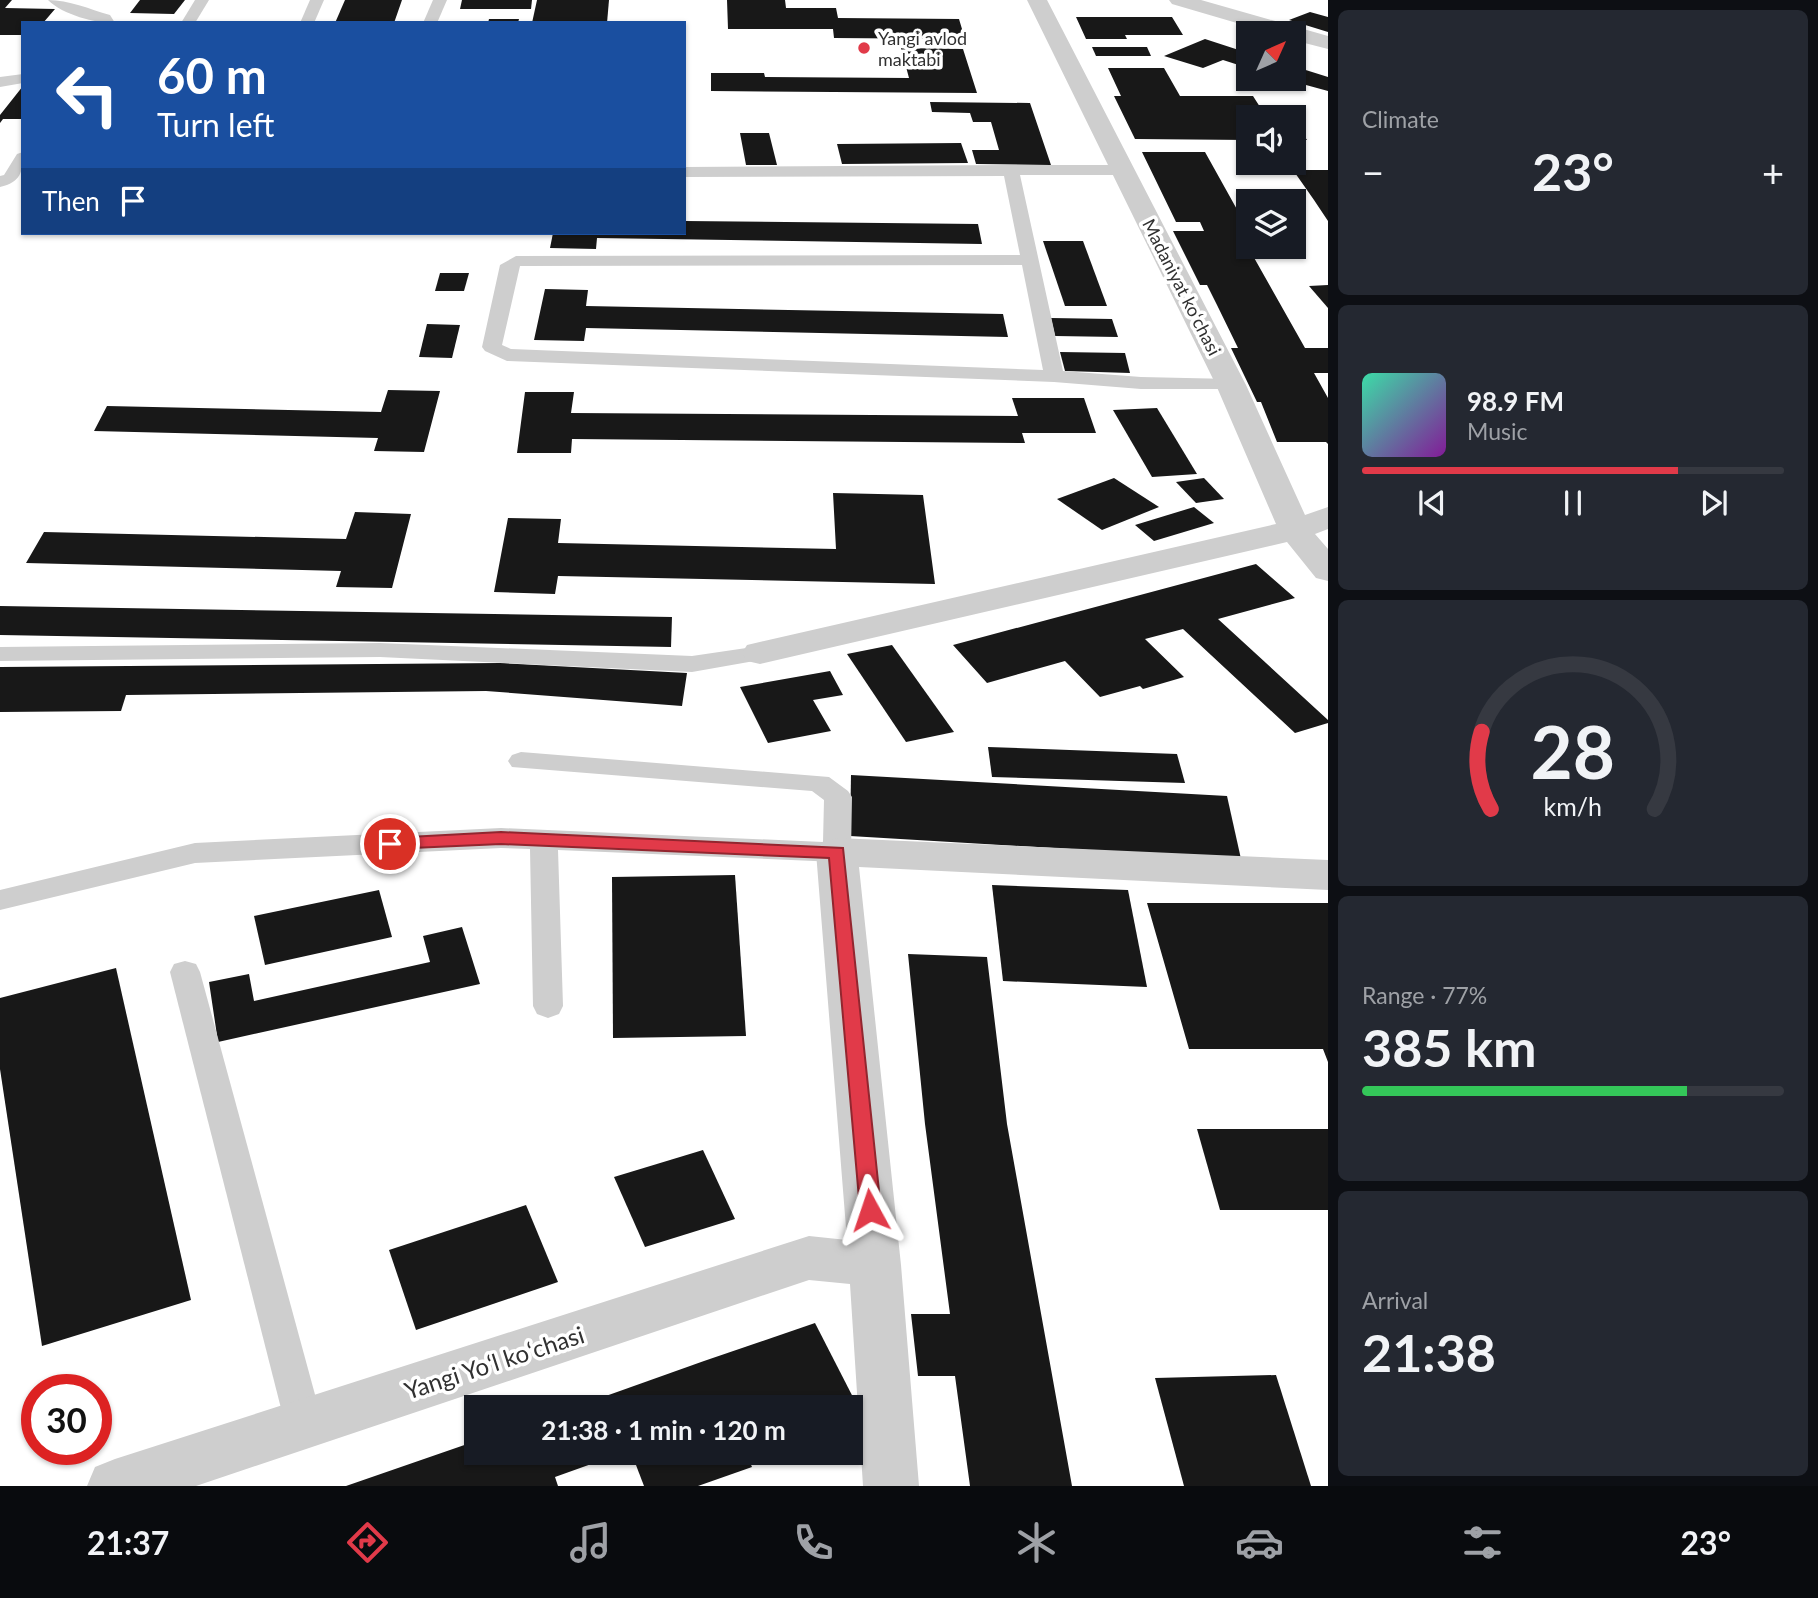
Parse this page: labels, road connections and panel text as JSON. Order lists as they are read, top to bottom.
{
  "streets": {
    "street": ["Madaniyat koʻchasi", "Yangi Yoʻl koʻchasi"]
  },
  "places": ["Yangi avlod maktabi"],
  "north": "top right",
  "page": {
    "tile": [
      "Climate",
      ["Range · 77%", "385 km"],
      ["Arrival", "21:38"]
    ],
    "turn": ["60 m", "Turn left"],
    "heat": ["−", "23°", "+"],
    "then": "Then",
    "song": ["98.9 FM", "Music"],
    "limit": "30",
    "trip": "21:38 · 1 min · 120 m",
    "tabs": ["21:37", "23°"],
    "gauge": ["28", "km/h"]
  }
}
